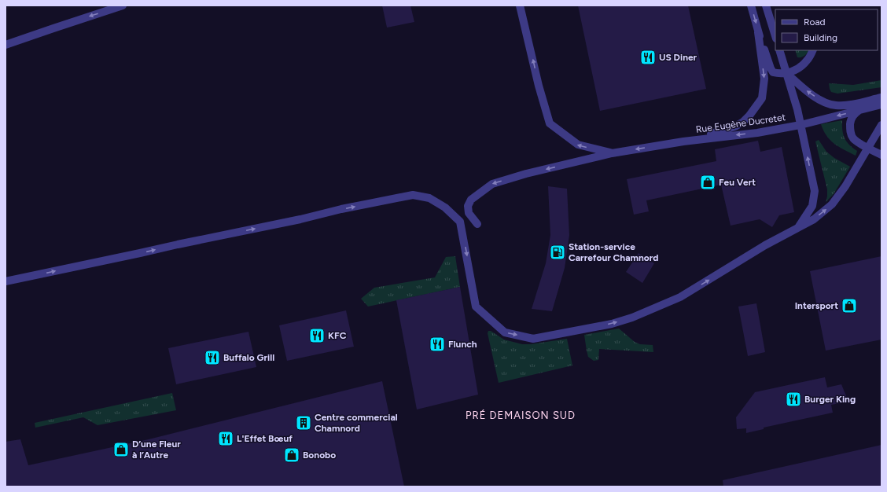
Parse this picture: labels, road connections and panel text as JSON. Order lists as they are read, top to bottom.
{
  "streets": {
    "street": ["Rue Eugène Ducretet"]
  },
  "districts": ["PRÉ DEMAISON SUD"],
  "places": {
    "restaurant": [
      "US Diner",
      "KFC",
      "Flunch",
      "Buffalo Grill",
      "Burger King",
      "L'Effet Bœuf"
    ],
    "shop": [
      "Feu Vert",
      "Intersport",
      "D’une Fleur à l’Autre",
      "Bonobo"
    ],
    "fuel station": ["Station-service Carrefour Chamnord"],
    "building": ["Centre commercial Chamnord"]
  },
  "legend": ["Road", "Building"]
}
